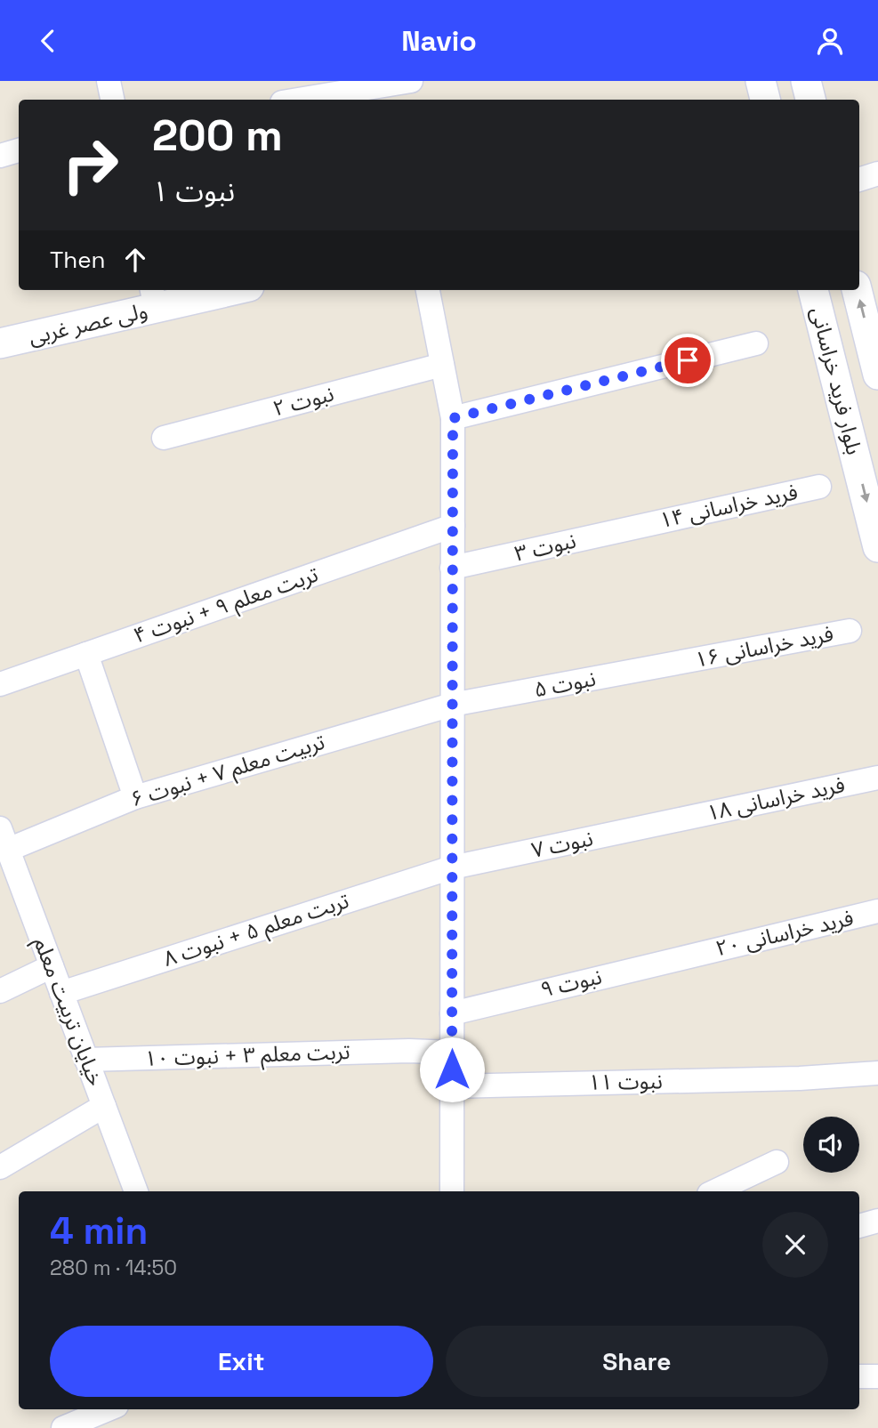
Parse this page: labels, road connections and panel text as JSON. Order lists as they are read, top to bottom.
{
  "streets": {
    "street": [
      "ولی عصر غربی",
      "بلوار فرید خراسانی",
      "نبوت ۲",
      "فرید خراسانی ۱۴",
      "نبوت ۳",
      "تربت معلم ۹ + نبوت ۴",
      "فرید خراسانی ۱۶",
      "نبوت ۵",
      "تربیت معلم ۷ + نبوت ۶",
      "فرید خراسانی ۱۸",
      "نبوت ۷",
      "تربت معلم ۵ + نبوت ۸",
      "فرید خراسانی ۲۰",
      "نبوت ۹",
      "خیایان تربیت معلم",
      "تربت معلم ۳ + نبوت ۱۰",
      "نبوت ۱۱"
    ]
  },
  "crossings": [
    ["فرید خراسانی ۱۴", "نبوت ۳"],
    ["فرید خراسانی ۱۶", "نبوت ۵"],
    ["نبوت ۵", "تربیت معلم ۷ + نبوت ۶"],
    ["تربیت معلم ۷ + نبوت ۶", "خیایان تربیت معلم"],
    ["فرید خراسانی ۱۸", "نبوت ۷"],
    ["نبوت ۷", "تربت معلم ۵ + نبوت ۸"],
    ["تربت معلم ۵ + نبوت ۸", "خیایان تربیت معلم"],
    ["فرید خراسانی ۲۰", "نبوت ۹"],
    ["خیایان تربیت معلم", "تربت معلم ۳ + نبوت ۱۰"]
  ],
  "page": {
    "header": "Navio",
    "turn": ["200 m", "نبوت ۱"],
    "then": "Then",
    "heading": ["4 min", "280 m · 14:50"],
    "buttons": ["Exit", "Share"]
  }
}
